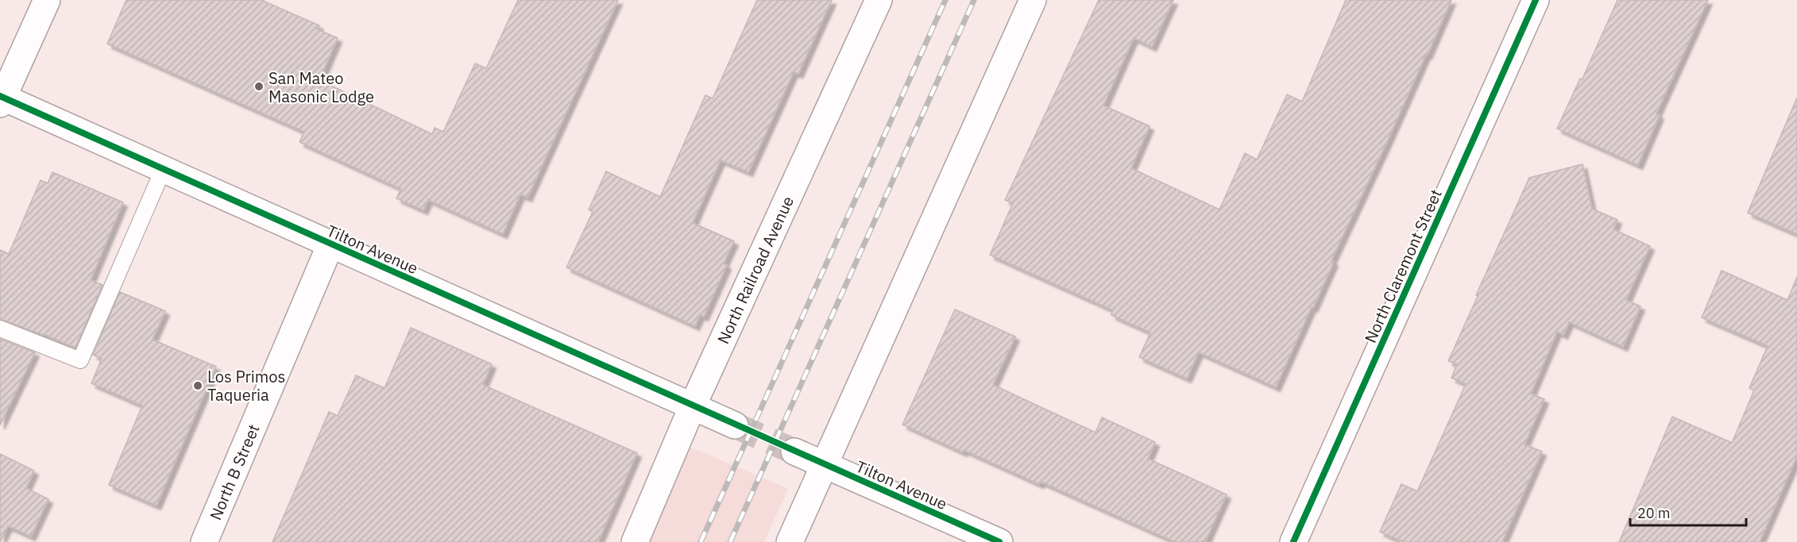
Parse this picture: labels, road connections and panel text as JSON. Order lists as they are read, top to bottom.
{
  "streets": {
    "street": [
      "Tilton Avenue",
      "North Claremont Street",
      "North Railroad Avenue",
      "North B Street"
    ]
  },
  "crossings": [
    ["Tilton Avenue", "North Railroad Avenue"],
    ["Tilton Avenue", "North B Street"]
  ],
  "places": ["San Mateo Masonic Lodge", "Los Primos Taqueria"],
  "scale_bar": "20 m"
}
